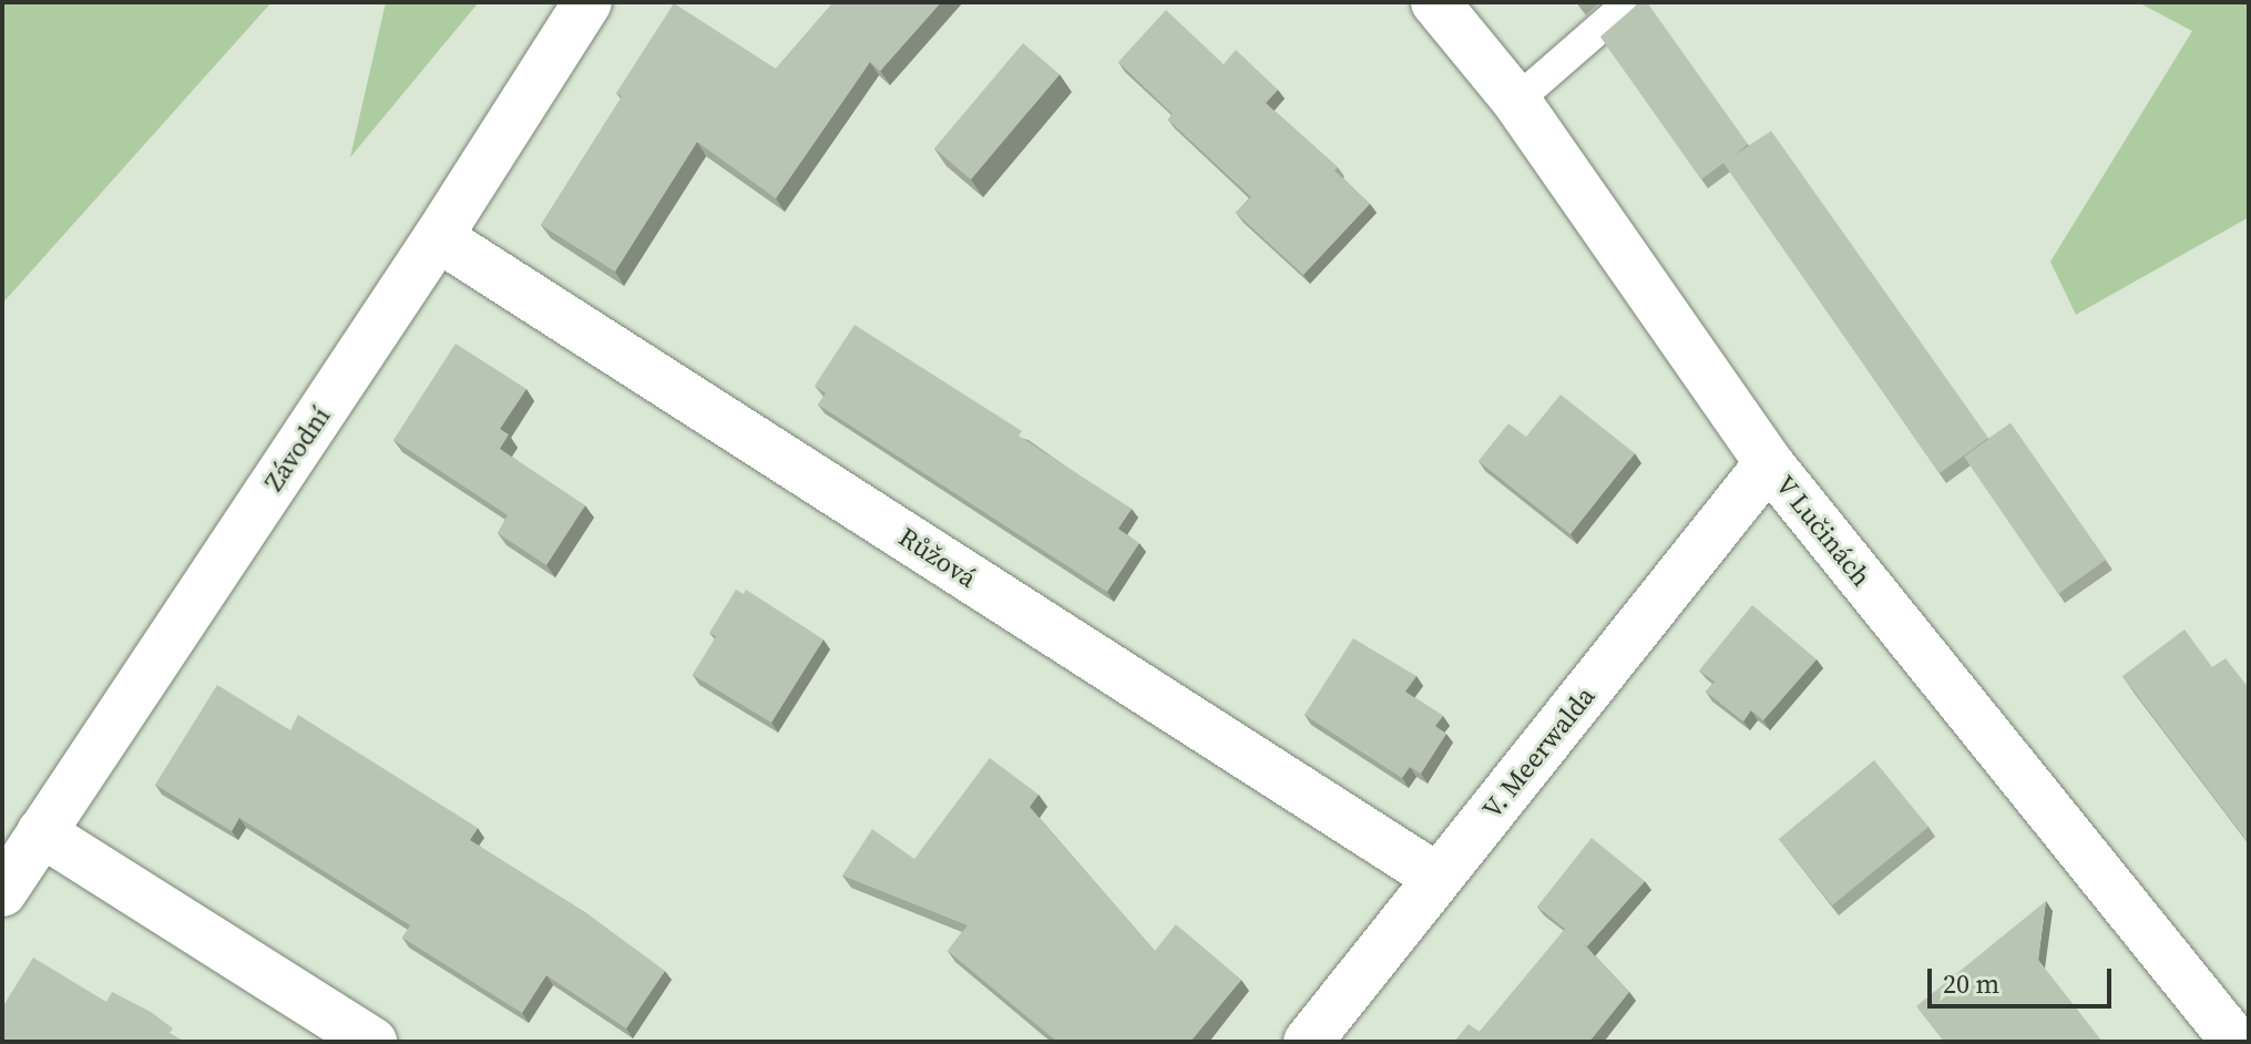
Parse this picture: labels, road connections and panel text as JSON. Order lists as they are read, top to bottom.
{
  "streets": {
    "street": [
      "Závodní",
      "V Lučinách",
      "Růžová",
      "V. Meerwalda"
    ]
  },
  "crossings": [
    ["Závodní", "Růžová"],
    ["V Lučinách", "V. Meerwalda"],
    ["Růžová", "V. Meerwalda"]
  ],
  "scale_bar": "20 m"
}
